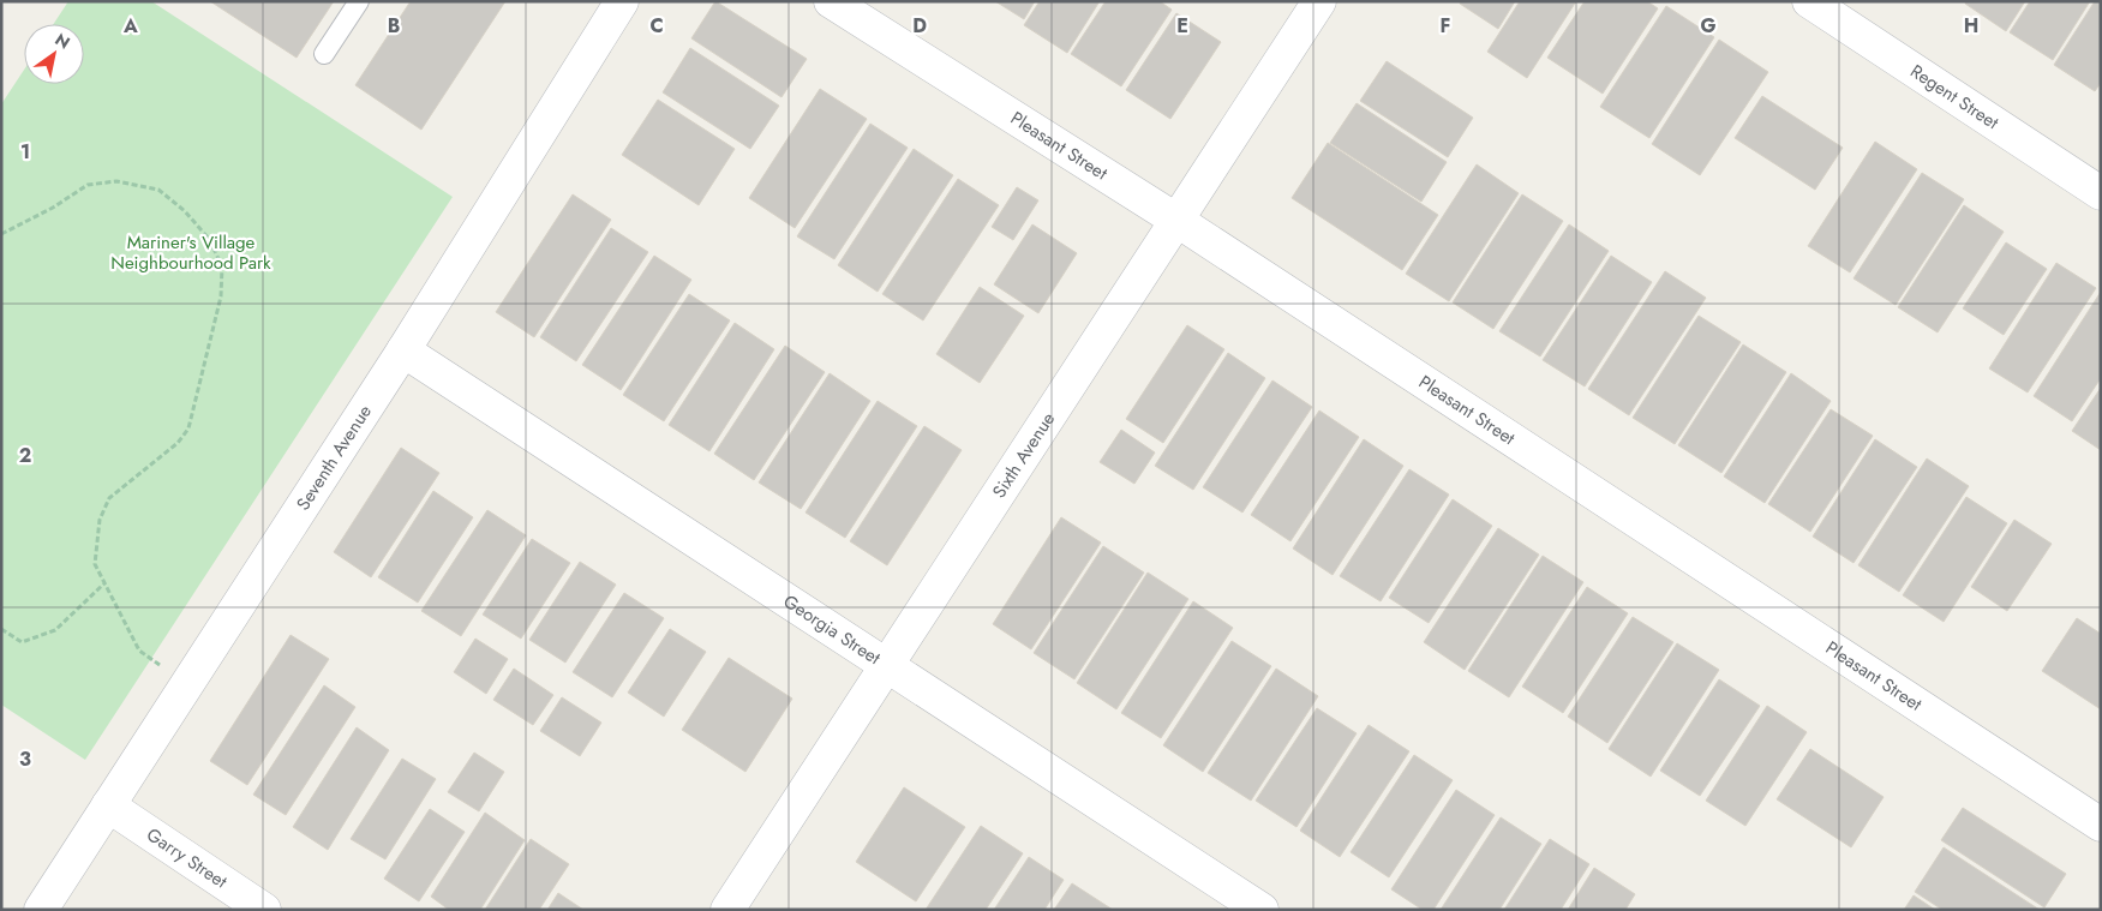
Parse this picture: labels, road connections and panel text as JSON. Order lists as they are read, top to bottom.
{
  "streets": {
    "street": [
      "Regent Street",
      "Pleasant Street",
      "Sixth Avenue",
      "Seventh Avenue",
      "Georgia Street",
      "Garry Street"
    ]
  },
  "crossings": [
    ["Pleasant Street", "Sixth Avenue"],
    ["Sixth Avenue", "Georgia Street"],
    ["Seventh Avenue", "Georgia Street"],
    ["Seventh Avenue", "Garry Street"]
  ],
  "parks": ["Mariner's Village Neighbourhood Park"],
  "north": "top right",
  "grid": {
    "columns": [
      "A",
      "B",
      "C",
      "D",
      "E",
      "F",
      "G",
      "H"
    ],
    "rows": ["1", "2", "3"]
  }
}
